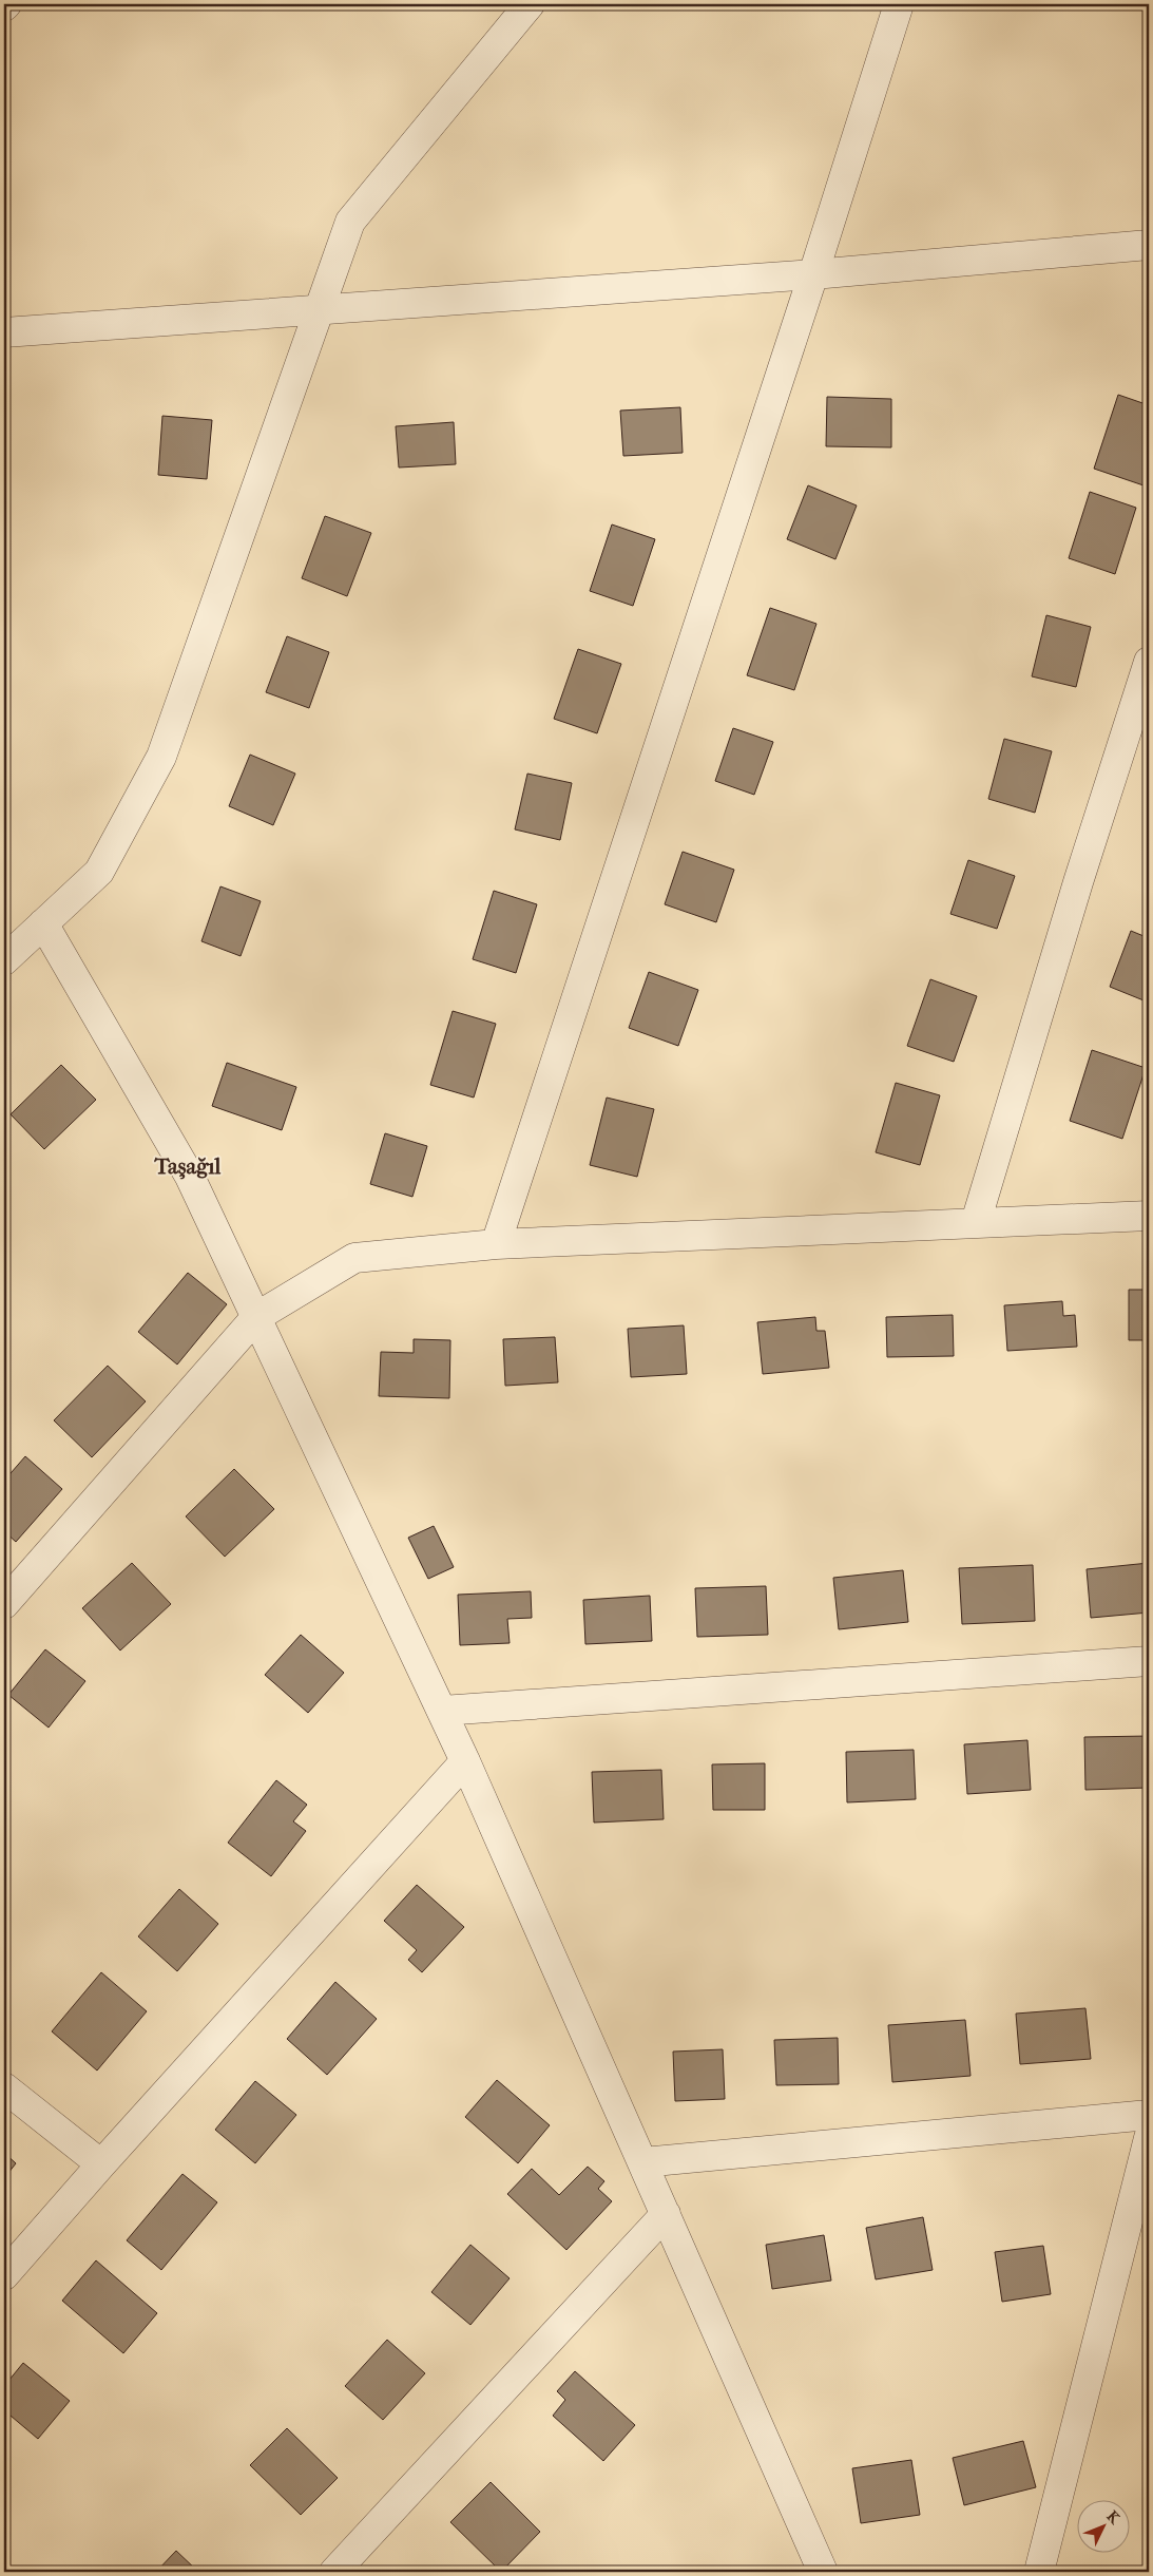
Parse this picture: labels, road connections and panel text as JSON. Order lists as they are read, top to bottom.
{
  "districts": ["Taşağıl"],
  "north": "top right"
}
